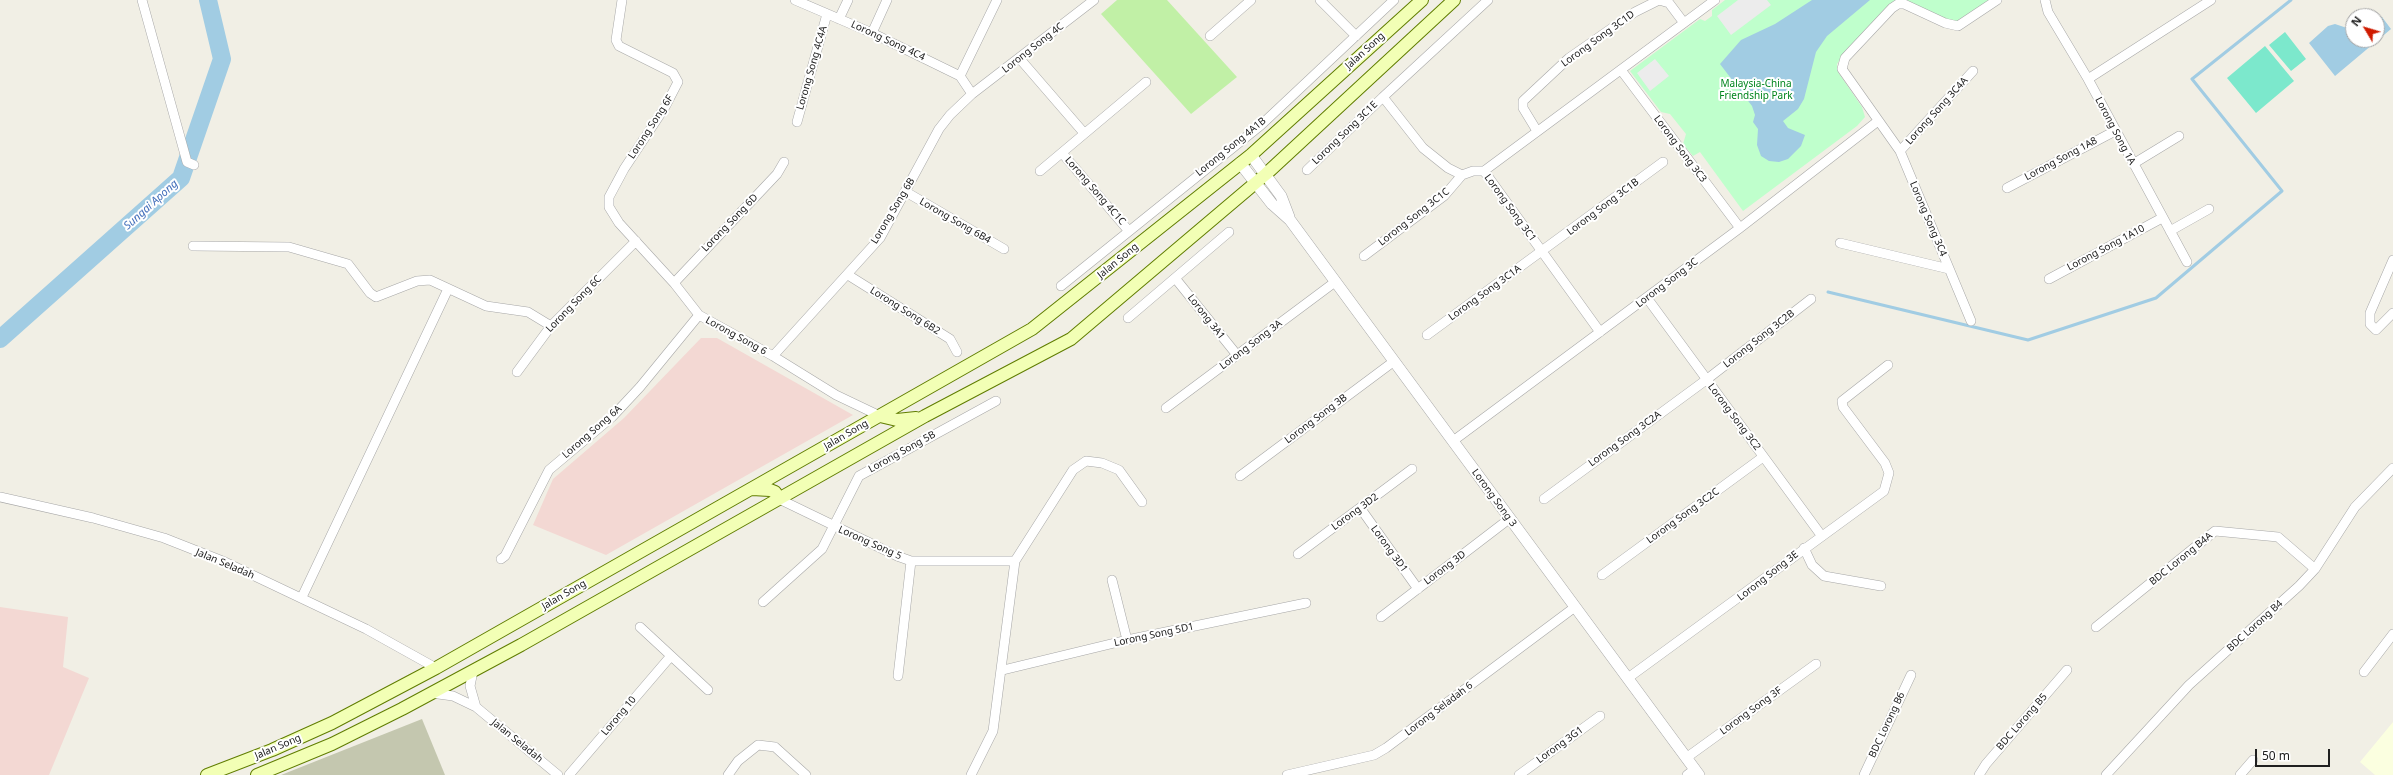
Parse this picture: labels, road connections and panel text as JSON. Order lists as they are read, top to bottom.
{
  "streets": {
    "main road": ["Jalan Song"],
    "street": [
      "Lorong Song 3C1D",
      "Lorong Song 4C4",
      "Lorong Song 4C",
      "Lorong Song 4C4A",
      "Lorong Song 3C4A",
      "Lorong Song 6F",
      "Lorong Song 1A",
      "Lorong Song 3C1E",
      "Lorong Song 4A1B",
      "Lorong Song 3C3",
      "Lorong Song 1A8",
      "Lorong Song 4C1C",
      "Lorong Song 3C1B",
      "Lorong Song 3C1",
      "Lorong Song 6B",
      "Lorong Song 3C1C",
      "Lorong Song 3C4",
      "Lorong Song 6B4",
      "Lorong Song 6D",
      "Lorong Song 1A10",
      "Lorong Song 3C",
      "Lorong Song 3C1A",
      "Lorong Song 6C",
      "Lorong Song 6B2",
      "Lorong 3A1",
      "Lorong Song 6",
      "Lorong Song 3C2B",
      "Lorong Song 3A",
      "Lorong Song 3C2",
      "Lorong Song 3B",
      "Lorong Song 6A",
      "Lorong Song 3C2A",
      "Lorong Song 5B",
      "Lorong Song 3",
      "Lorong 3D2",
      "Lorong Song 3C2C",
      "Lorong Song 5",
      "Lorong 3D1",
      "BDC Lorong B4A",
      "Jalan Seladah",
      "Lorong 3D",
      "Lorong Song 3E",
      "BDC Lorong B4",
      "Lorong Song 5D1",
      "Lorong Seladah 6",
      "Lorong Song 3F",
      "Lorong 10",
      "BDC Lorong B5",
      "BDC Lorong B6",
      "Lorong 3G1"
    ]
  },
  "crossings": [
    ["Lorong Song 4C4", "Lorong Song 4C4A"],
    ["Lorong Song 4C", "Lorong Song 6B"],
    ["Jalan Song", "Lorong Song 6"],
    ["Jalan Song", "Lorong Song 3"],
    ["Jalan Song", "Lorong Song 5"],
    ["Jalan Song", "Jalan Seladah"],
    ["Lorong Song 3C4A", "Lorong Song 3C4"],
    ["Lorong Song 6F", "Lorong Song 6"],
    ["Lorong Song 1A", "Lorong Song 1A8"],
    ["Lorong Song 1A", "Lorong Song 1A10"],
    ["Lorong Song 4A1B", "Lorong Song 4C1C"],
    ["Lorong Song 3C3", "Lorong Song 3C"],
    ["Lorong Song 3C1B", "Lorong Song 3C1"],
    ["Lorong Song 3C1B", "Lorong Song 3C1A"],
    ["Lorong Song 3C1", "Lorong Song 3C1C"],
    ["Lorong Song 3C1", "Lorong Song 3C"],
    ["Lorong Song 3C1", "Lorong Song 3C1A"],
    ["Lorong Song 6B", "Lorong Song 6B4"],
    ["Lorong Song 6B", "Lorong Song 6B2"],
    ["Lorong Song 6B", "Lorong Song 6"],
    ["Lorong Song 3C4", "Lorong Song 3C"],
    ["Lorong Song 6D", "Lorong Song 6"],
    ["Lorong Song 3C", "Lorong Song 3C2"],
    ["Lorong Song 3C", "Lorong Song 3"],
    ["Lorong Song 6C", "Lorong Song 6"],
    ["Lorong 3A1", "Lorong Song 3A"],
    ["Lorong Song 6", "Lorong Song 6A"],
    ["Lorong Song 3C2B", "Lorong Song 3C2"],
    ["Lorong Song 3C2B", "Lorong Song 3C2A"],
    ["Lorong Song 3A", "Lorong Song 3"],
    ["Lorong Song 3C2", "Lorong Song 3C2A"],
    ["Lorong Song 3C2", "Lorong Song 3C2C"],
    ["Lorong Song 3C2", "Lorong Song 3E"],
    ["Lorong Song 3B", "Lorong Song 3"],
    ["Lorong Song 5B", "Lorong Song 5"],
    ["Lorong Song 3", "Lorong 3D"],
    ["Lorong Song 3", "Lorong Song 3E"],
    ["Lorong Song 3", "Lorong Seladah 6"],
    ["Lorong Song 3", "Lorong Song 3F"],
    ["Lorong 3D2", "Lorong 3D1"],
    ["Lorong 3D1", "Lorong 3D"],
    ["BDC Lorong B4A", "BDC Lorong B4"]
  ],
  "water": ["Sungai Apong"],
  "parks": ["Malaysia-China Friendship Park"],
  "scale_bar": "50 m",
  "north": "top left"
}
